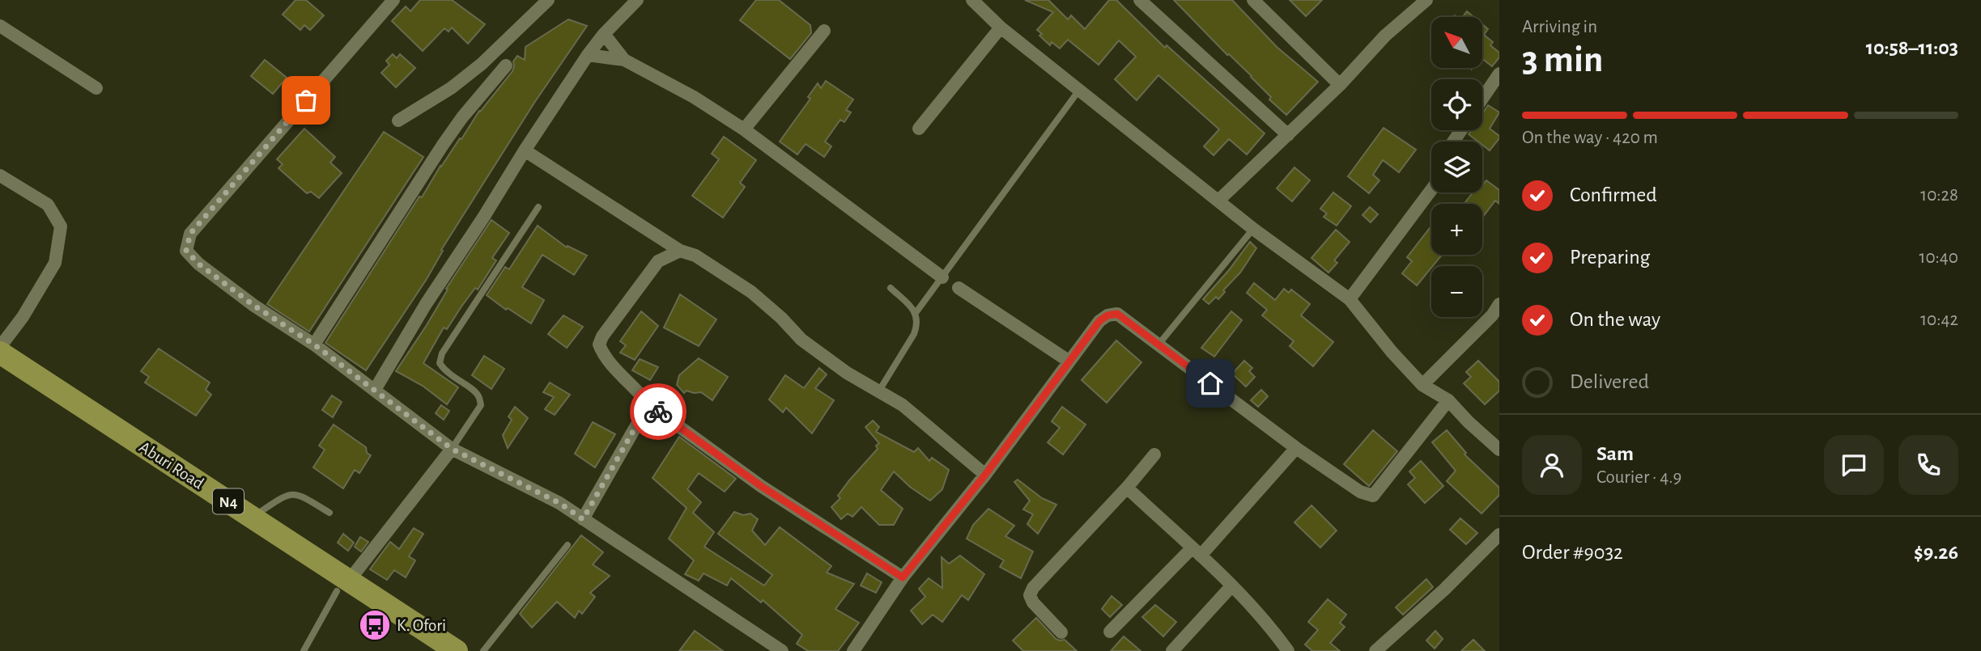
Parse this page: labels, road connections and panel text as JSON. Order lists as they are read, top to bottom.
{
  "streets": {
    "highway": ["Aburi Road", "N4"]
  },
  "places": {
    "bus stop": ["K. Ofori"]
  },
  "north": "top left",
  "page": {
    "heading": ["3 min", "Arriving in", "10:58–11:03"],
    "panel": [
      "Sam",
      "Courier · 4.9",
      "Order #9032",
      "$9.26"
    ],
    "map_buttons": ["+", "−"],
    "bar": "On the way · 420 m",
    "list": [
      ["Confirmed", "10:28"],
      ["Preparing", "10:40"],
      ["On the way", "10:42"],
      "Delivered"
    ]
  }
}
